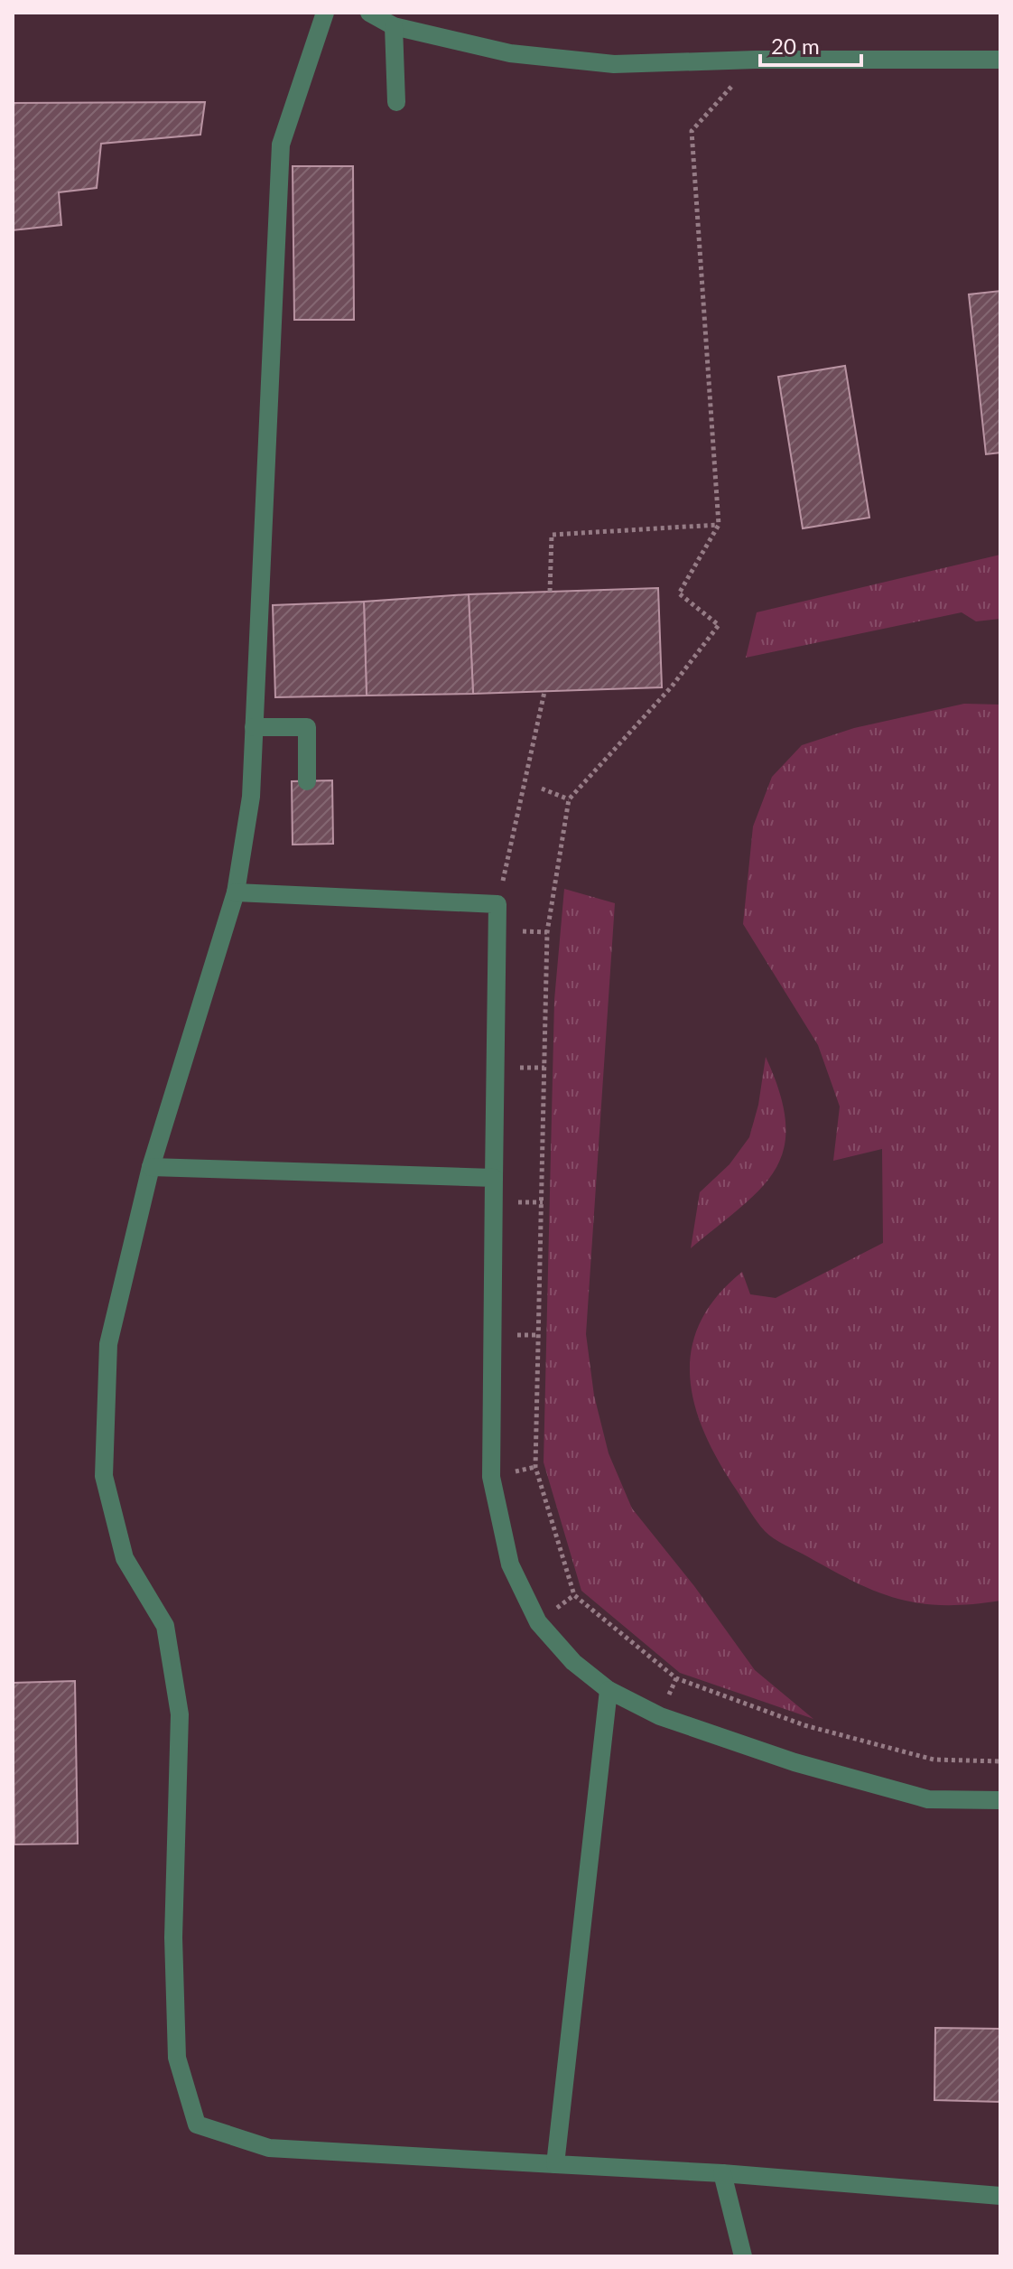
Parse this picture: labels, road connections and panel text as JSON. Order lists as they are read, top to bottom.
{
  "scale_bar": "20 m"
}
